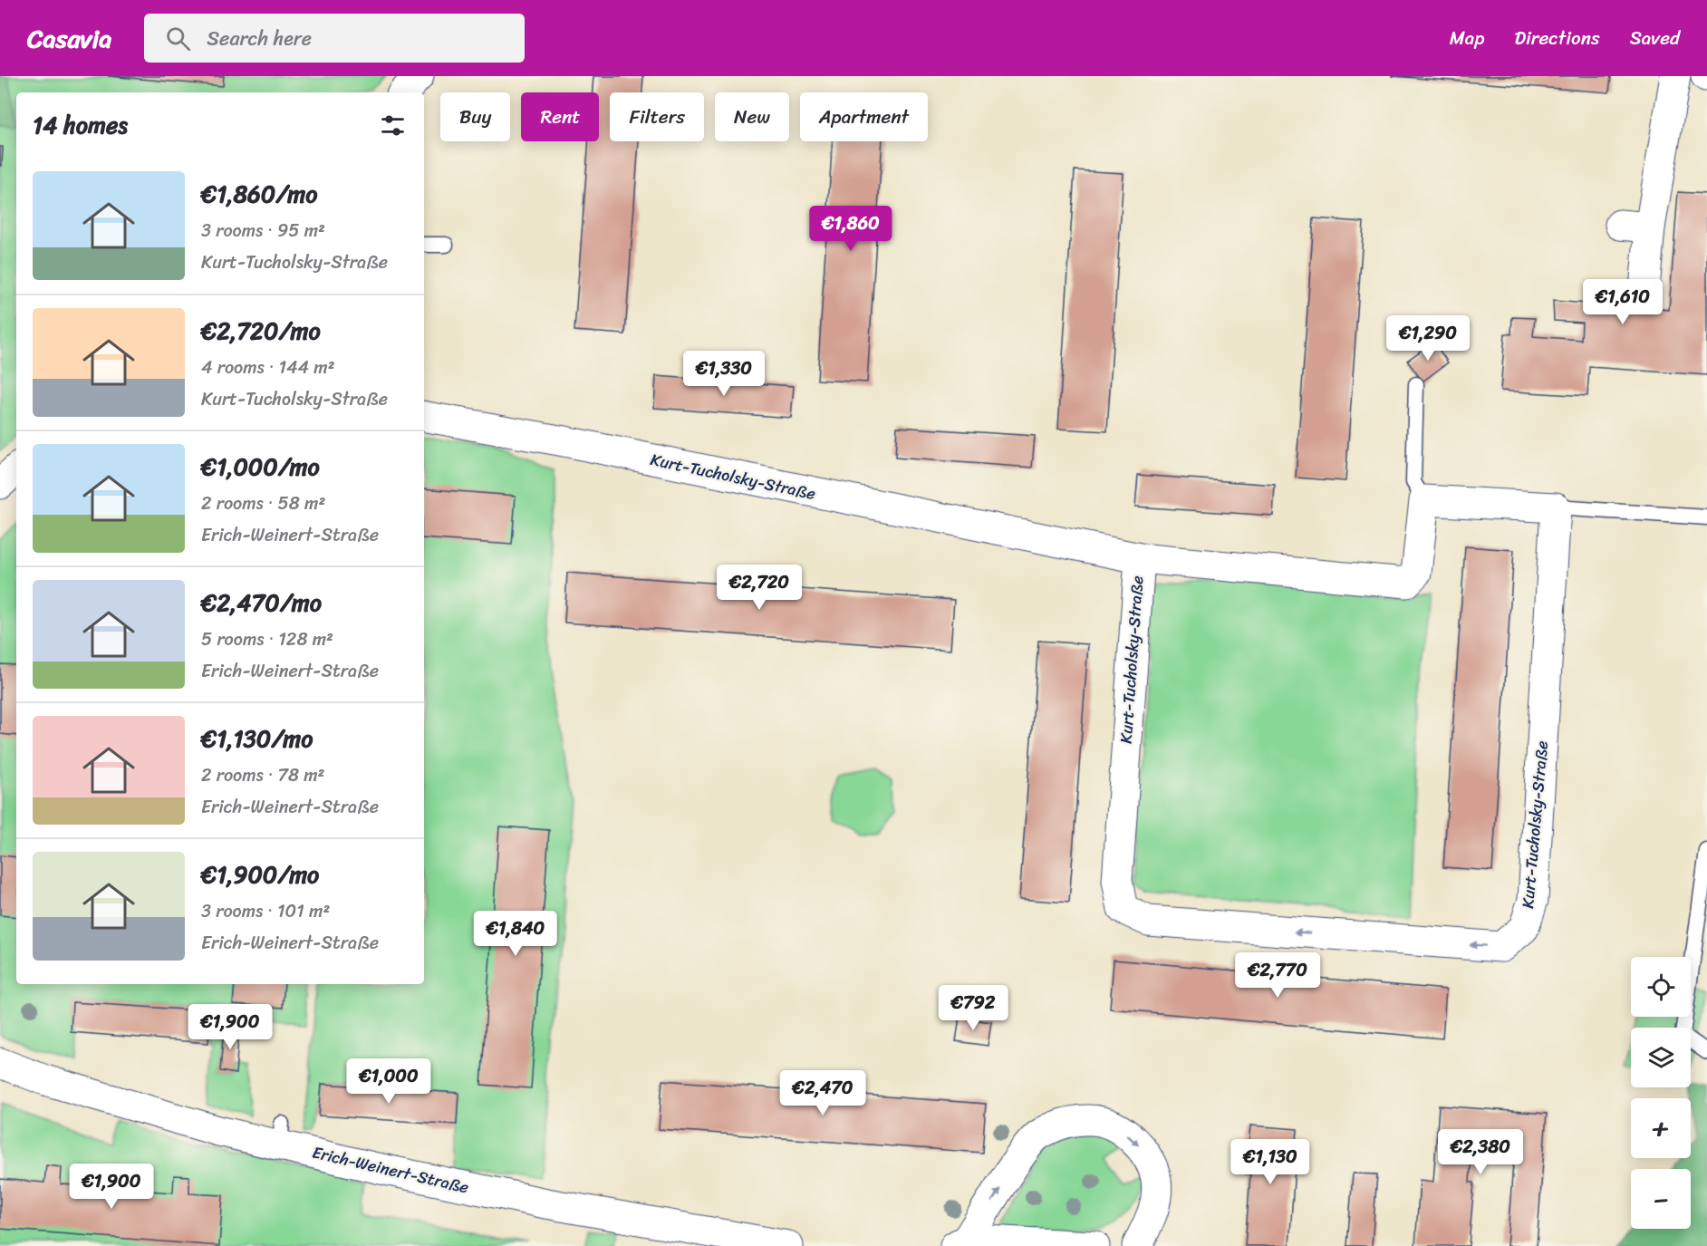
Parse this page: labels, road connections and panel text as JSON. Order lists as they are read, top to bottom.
{
  "streets": {
    "street": ["Kurt-Tucholsky-Straße", "Erich-Weinert-Straße"]
  },
  "page": {
    "header": "Casavia",
    "search": "Search here",
    "nav": ["Map", "Directions", "Saved"],
    "chip": [
      "Buy",
      "Rent",
      "Filters",
      "New",
      "Apartment"
    ],
    "heading": "14 homes",
    "list": [
      {
        "name": "€1,860/mo",
        "note": "3 rooms · 95 m² · Kurt-Tucholsky-Straße"
      },
      {
        "name": "€2,720/mo",
        "note": "4 rooms · 144 m² · Kurt-Tucholsky-Straße"
      },
      {
        "name": "€1,000/mo",
        "note": "2 rooms · 58 m² · Erich-Weinert-Straße"
      },
      {
        "name": "€2,470/mo",
        "note": "5 rooms · 128 m² · Erich-Weinert-Straße"
      },
      {
        "name": "€1,130/mo",
        "note": "2 rooms · 78 m² · Erich-Weinert-Straße"
      },
      {
        "name": "€1,900/mo",
        "note": "3 rooms · 101 m² · Erich-Weinert-Straße"
      }
    ],
    "price": [
      "€1,860",
      "€1,610",
      "€1,290",
      "€1,330",
      "€2,720",
      "€1,840",
      "€2,770",
      "€792",
      "€1,900",
      "€1,000",
      "€2,470",
      "€2,380",
      "€1,130",
      "€1,900"
    ],
    "map_buttons": ["+", "−"]
  }
}
